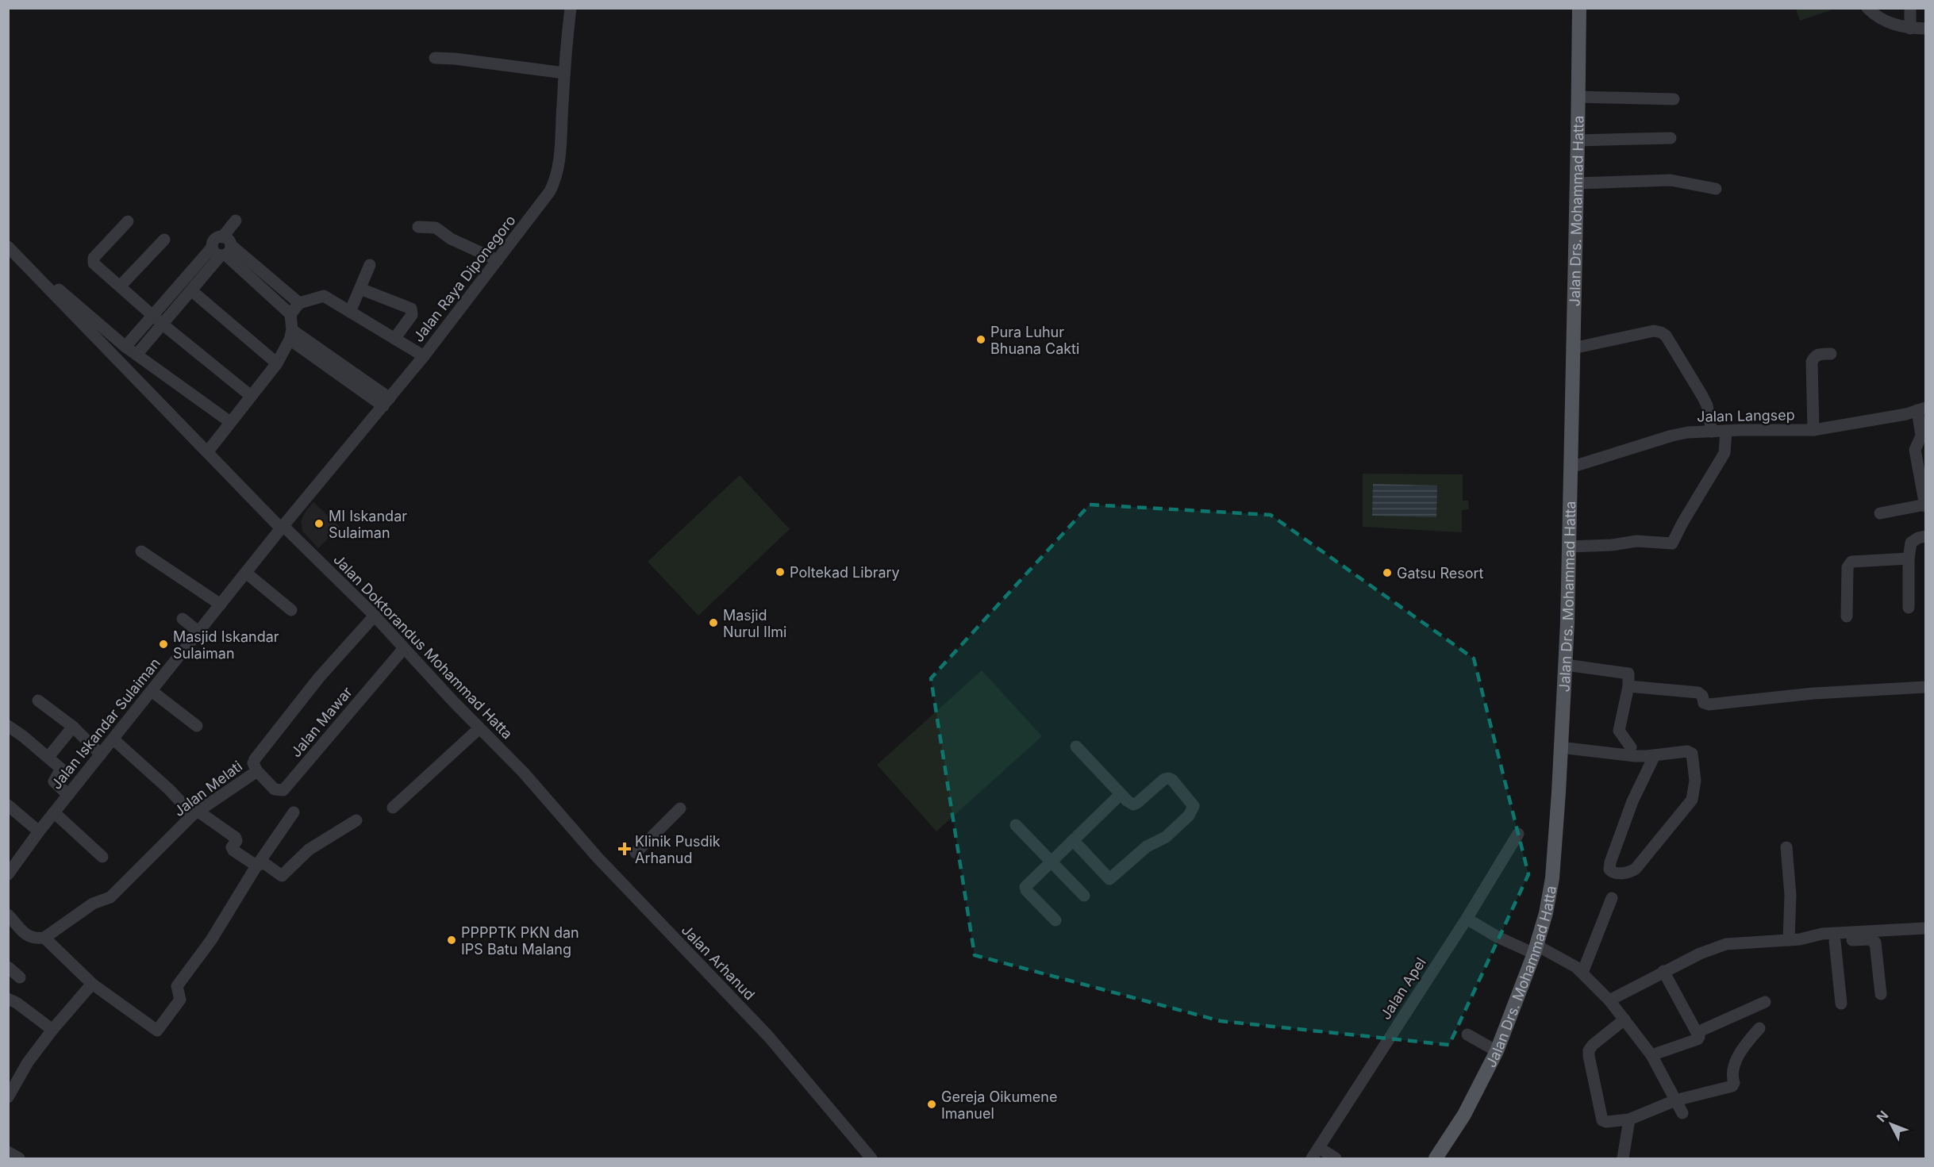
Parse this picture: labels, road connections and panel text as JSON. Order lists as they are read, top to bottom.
{
  "streets": {
    "main road": ["Jalan Drs. Mohammad Hatta"],
    "street": [
      "Jalan Raya Diponegoro",
      "Jalan Langsep",
      "Jalan Doktorandus Mohammad Hatta",
      "Jalan Mawar",
      "Jalan Iskandar Sulaiman",
      "Jalan Melati",
      "Jalan Arhanud",
      "Jalan Apel"
    ]
  },
  "crossings": [
    ["Jalan Drs. Mohammad Hatta", "Jalan Langsep"],
    ["Jalan Raya Diponegoro", "Jalan Doktorandus Mohammad Hatta"],
    ["Jalan Raya Diponegoro", "Jalan Iskandar Sulaiman"],
    ["Jalan Doktorandus Mohammad Hatta", "Jalan Mawar"],
    ["Jalan Doktorandus Mohammad Hatta", "Jalan Iskandar Sulaiman"],
    ["Jalan Doktorandus Mohammad Hatta", "Jalan Melati"],
    ["Jalan Doktorandus Mohammad Hatta", "Jalan Arhanud"],
    ["Jalan Mawar", "Jalan Melati"]
  ],
  "places": {
    "other": [
      "Pura Luhur Bhuana Cakti",
      "MI Iskandar Sulaiman",
      "Poltekad Library",
      "Gatsu Resort",
      "Masjid Nurul Ilmi",
      "Masjid Iskandar Sulaiman",
      "PPPPTK PKN dan IPS Batu Malang",
      "Gereja Oikumene Imanuel"
    ],
    "health": ["Klinik Pusdik Arhanud"]
  },
  "north": "top left"
}
